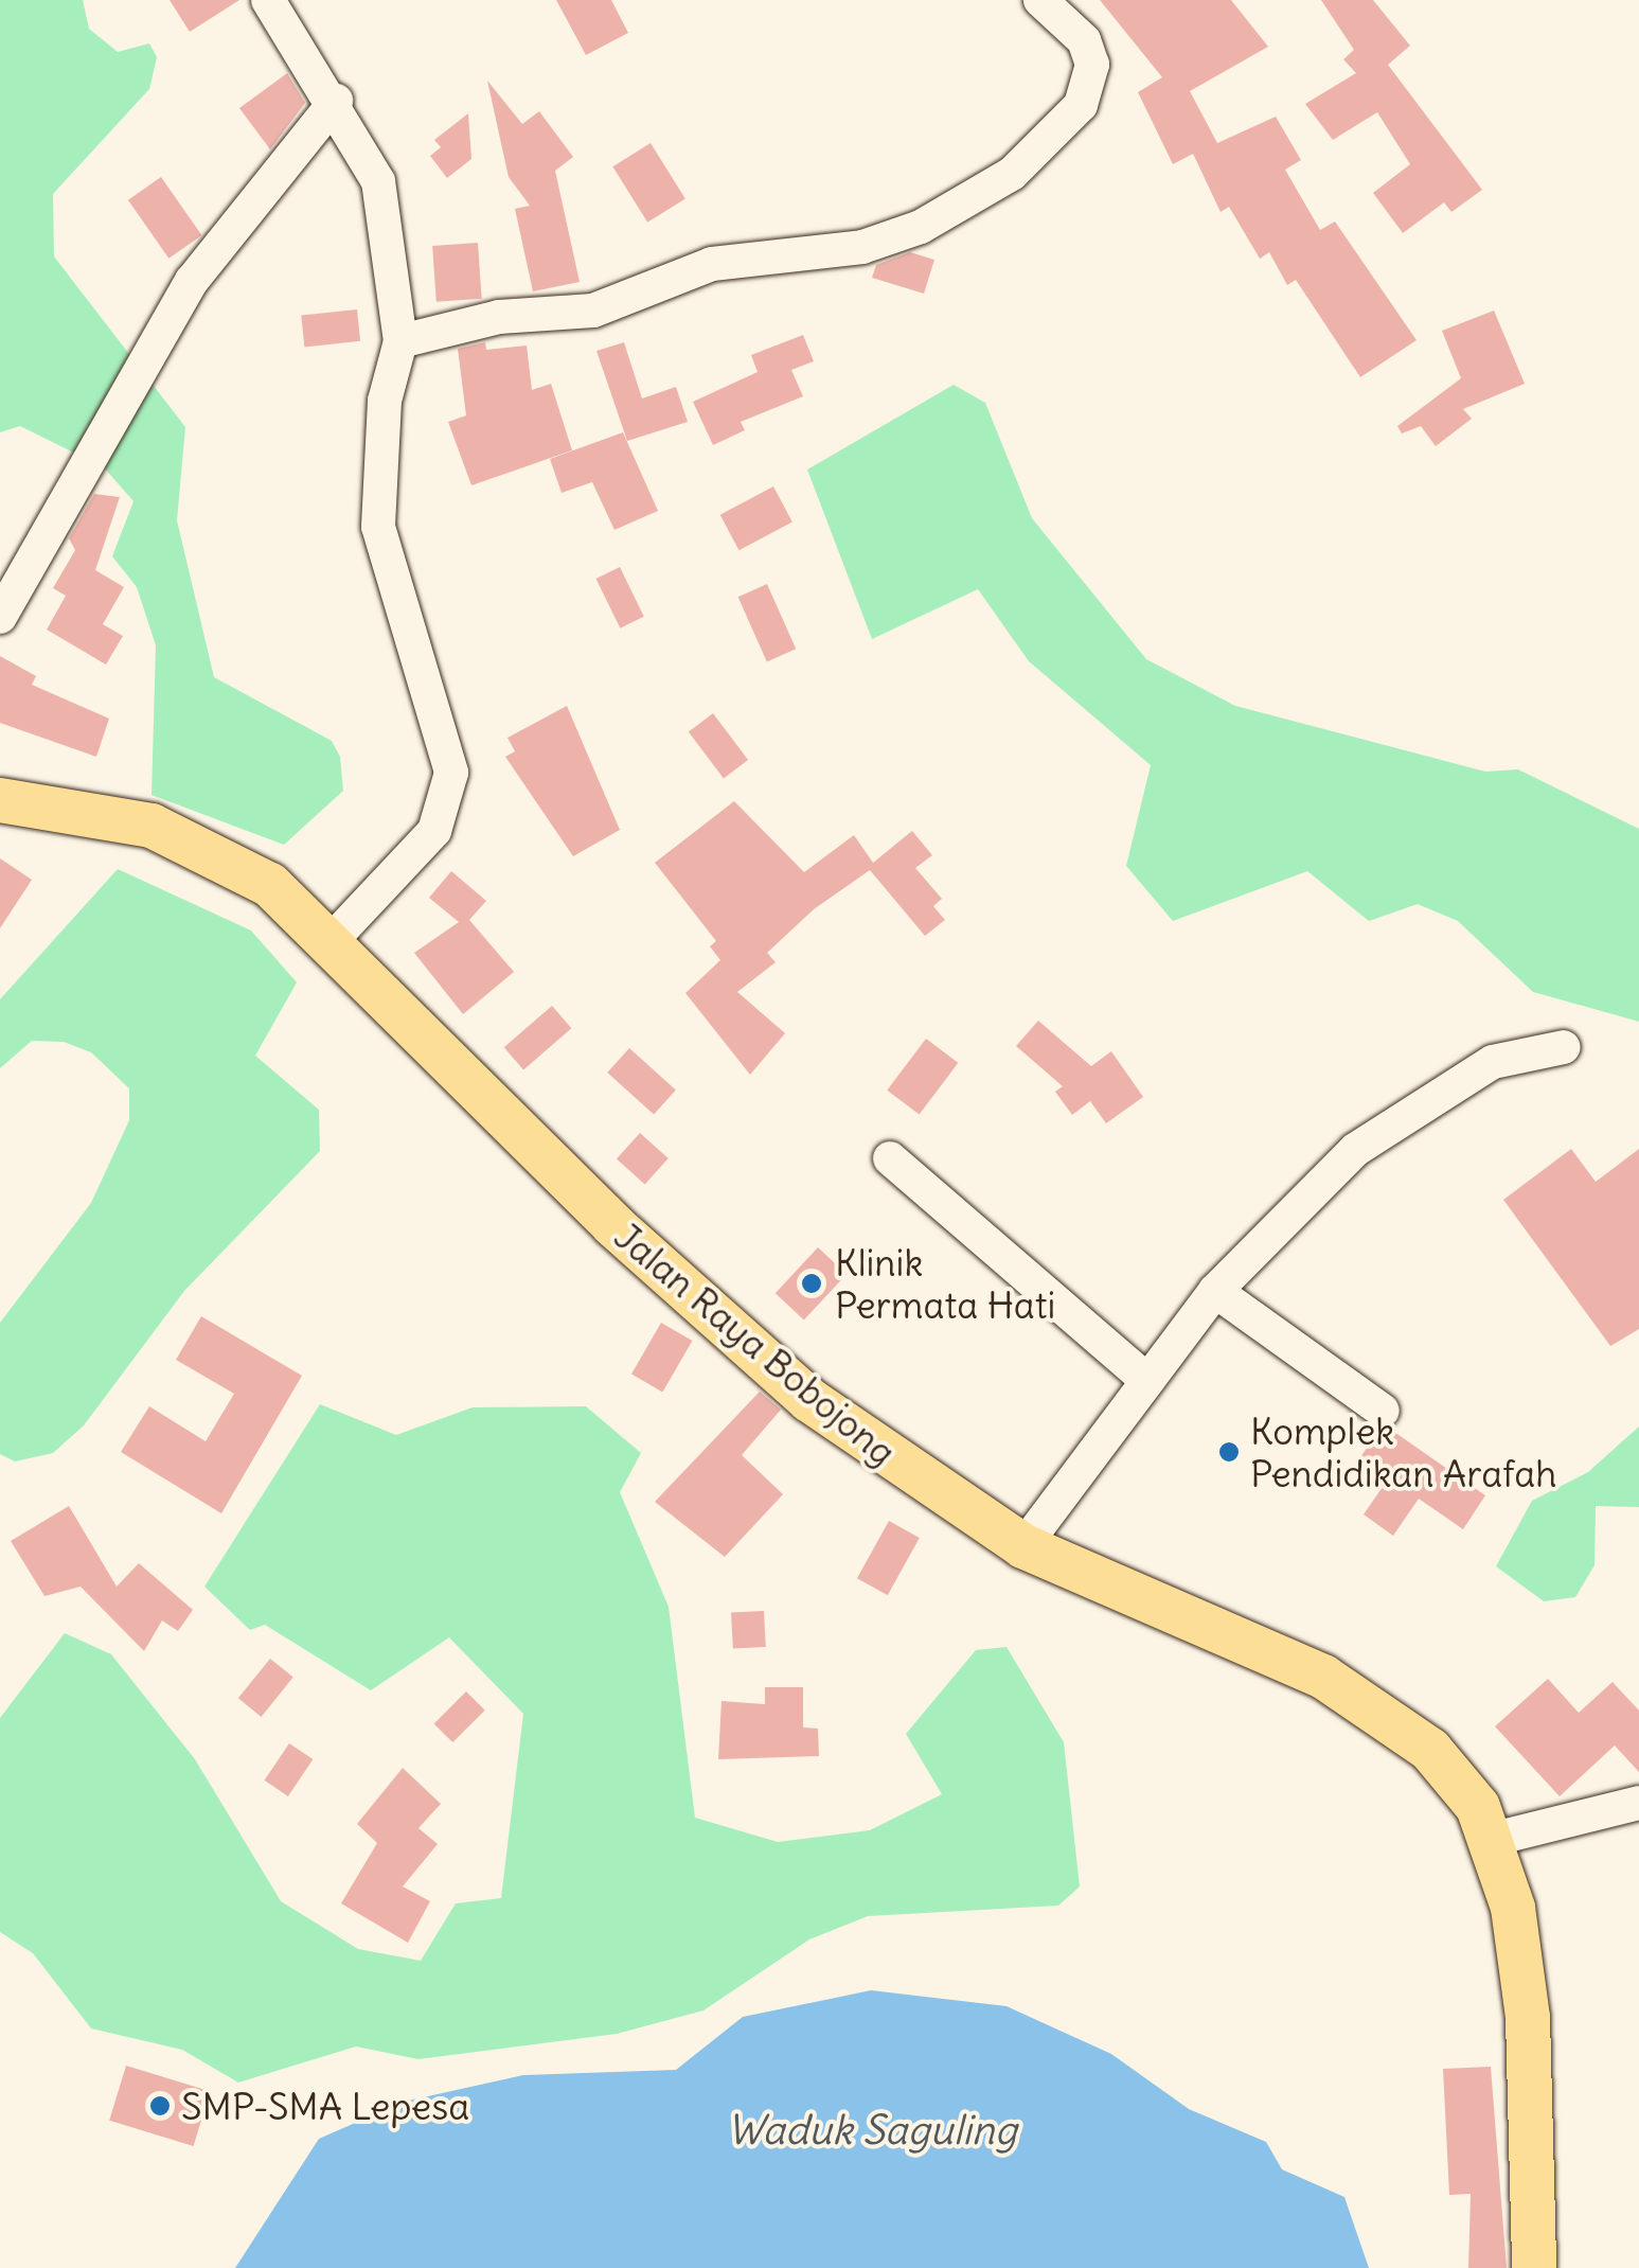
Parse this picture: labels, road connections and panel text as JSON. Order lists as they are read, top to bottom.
{
  "streets": {
    "main road": ["Jalan Raya Bobojong"]
  },
  "water": ["Waduk Saguling"],
  "places": ["Klinik Permata Hati", "Komplek Pendidikan Arafah", "SMP-SMA Lepesa"]
}
